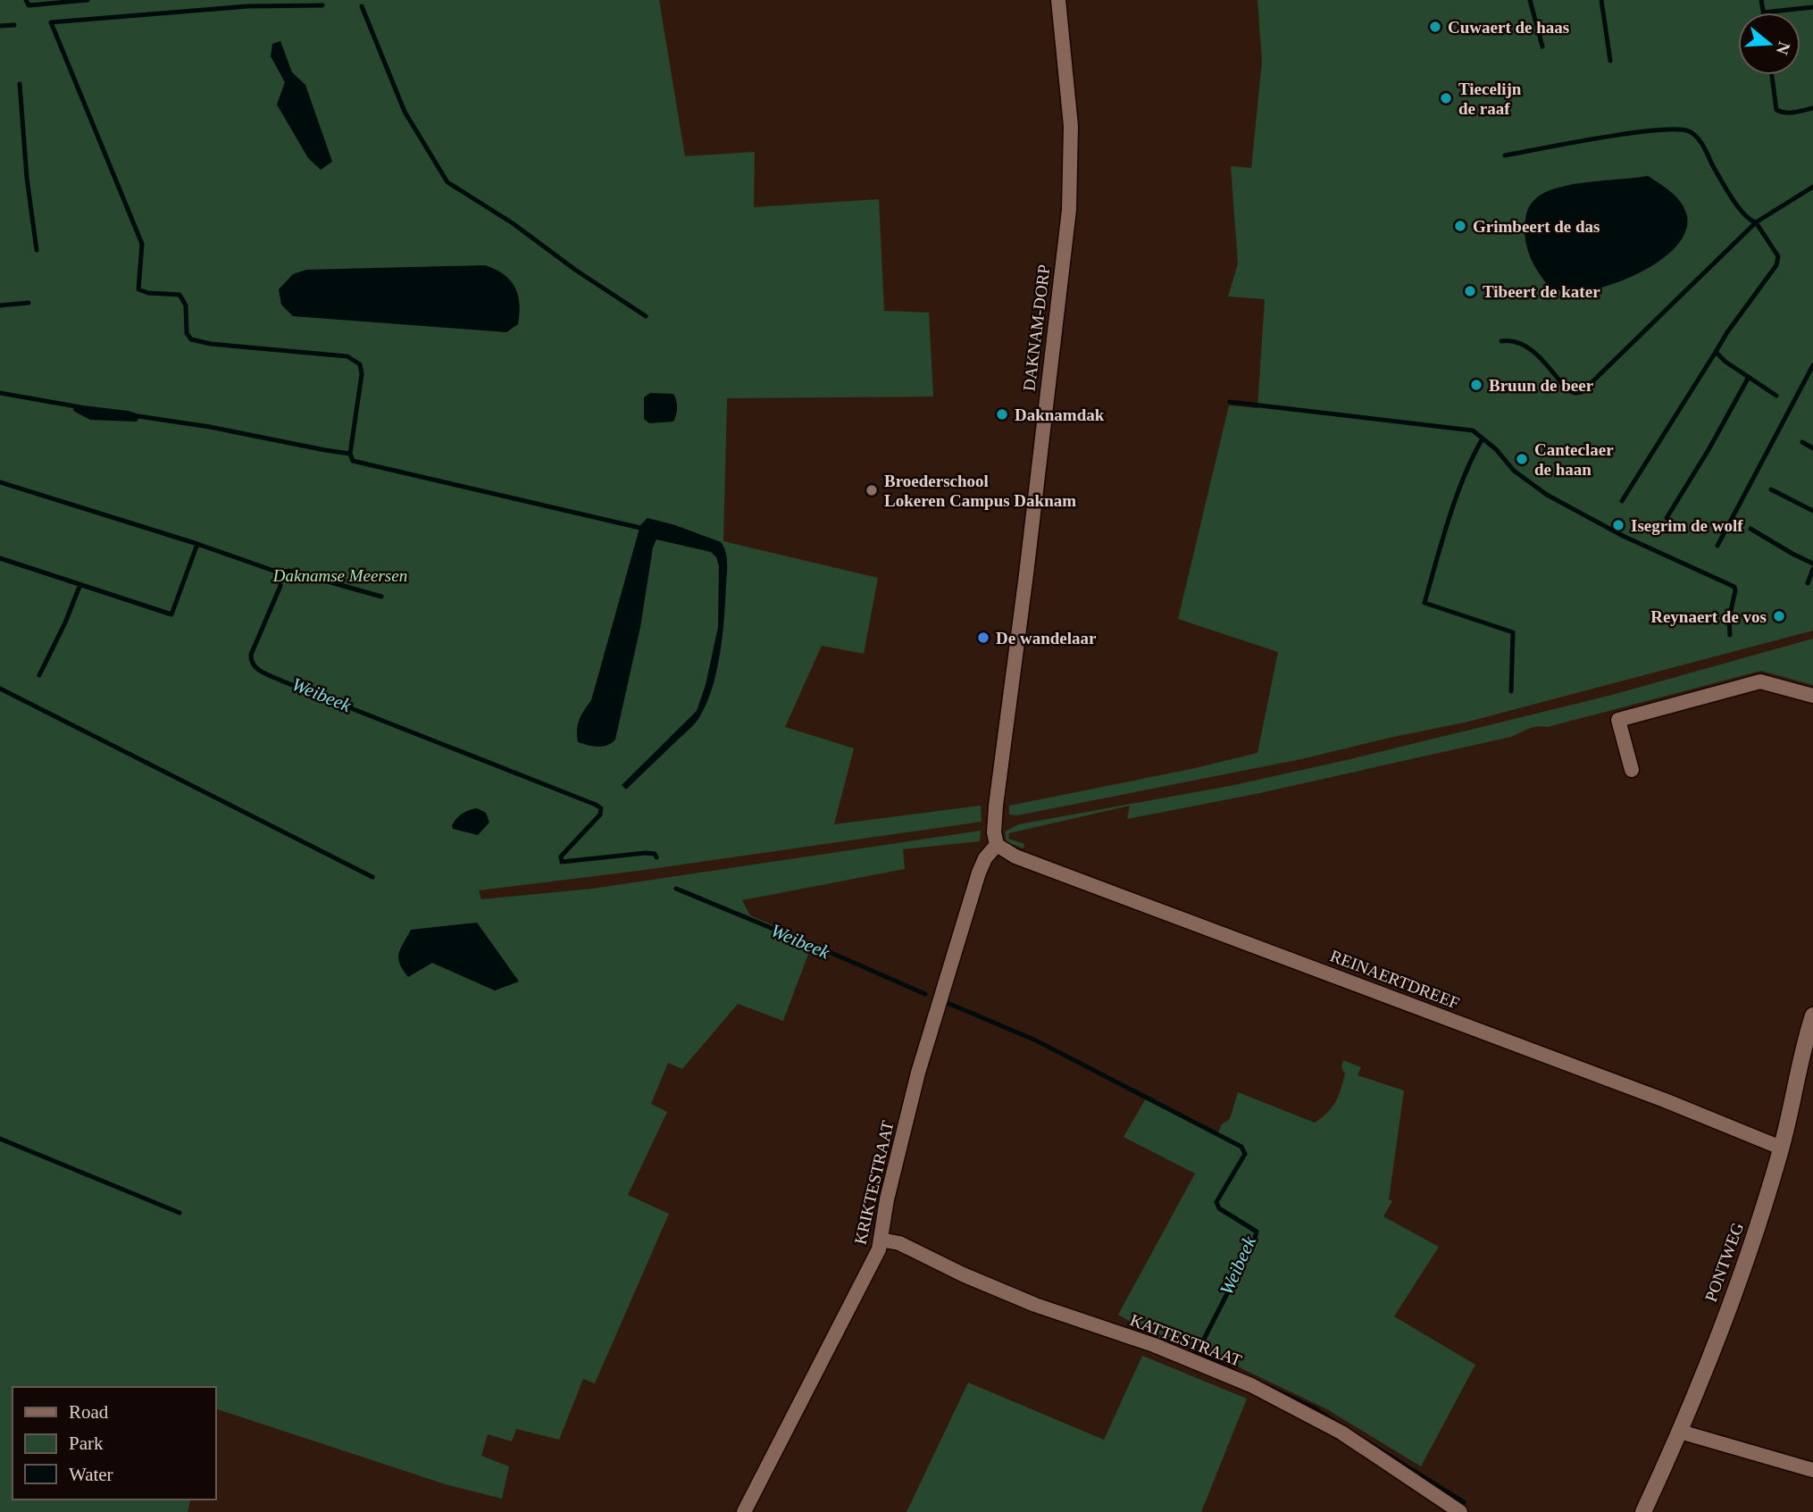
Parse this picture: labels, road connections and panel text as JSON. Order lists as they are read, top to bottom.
{
  "streets": {
    "street": [
      "DAKNAM-DORP",
      "REINAERTDREEF",
      "KRIKTESTRAAT",
      "PONTWEG",
      "KATTESTRAAT"
    ]
  },
  "crossings": [
    ["DAKNAM-DORP", "REINAERTDREEF"],
    ["DAKNAM-DORP", "KRIKTESTRAAT"],
    ["REINAERTDREEF", "KRIKTESTRAAT"],
    ["REINAERTDREEF", "PONTWEG"],
    ["KRIKTESTRAAT", "KATTESTRAAT"]
  ],
  "water": ["Weibeek"],
  "parks": ["Daknamse Meersen"],
  "places": [
    "Cuwaert de haas",
    "Tiecelijn de raaf",
    "Grimbeert de das",
    "Tibeert de kater",
    "Bruun de beer",
    "Daknamdak",
    "Canteclaer de haan",
    "Broederschool Lokeren Campus Daknam",
    "Isegrim de wolf",
    "Reynaert de vos",
    "De wandelaar"
  ],
  "legend": ["Road", "Park", "Water"],
  "north": "right"
}
